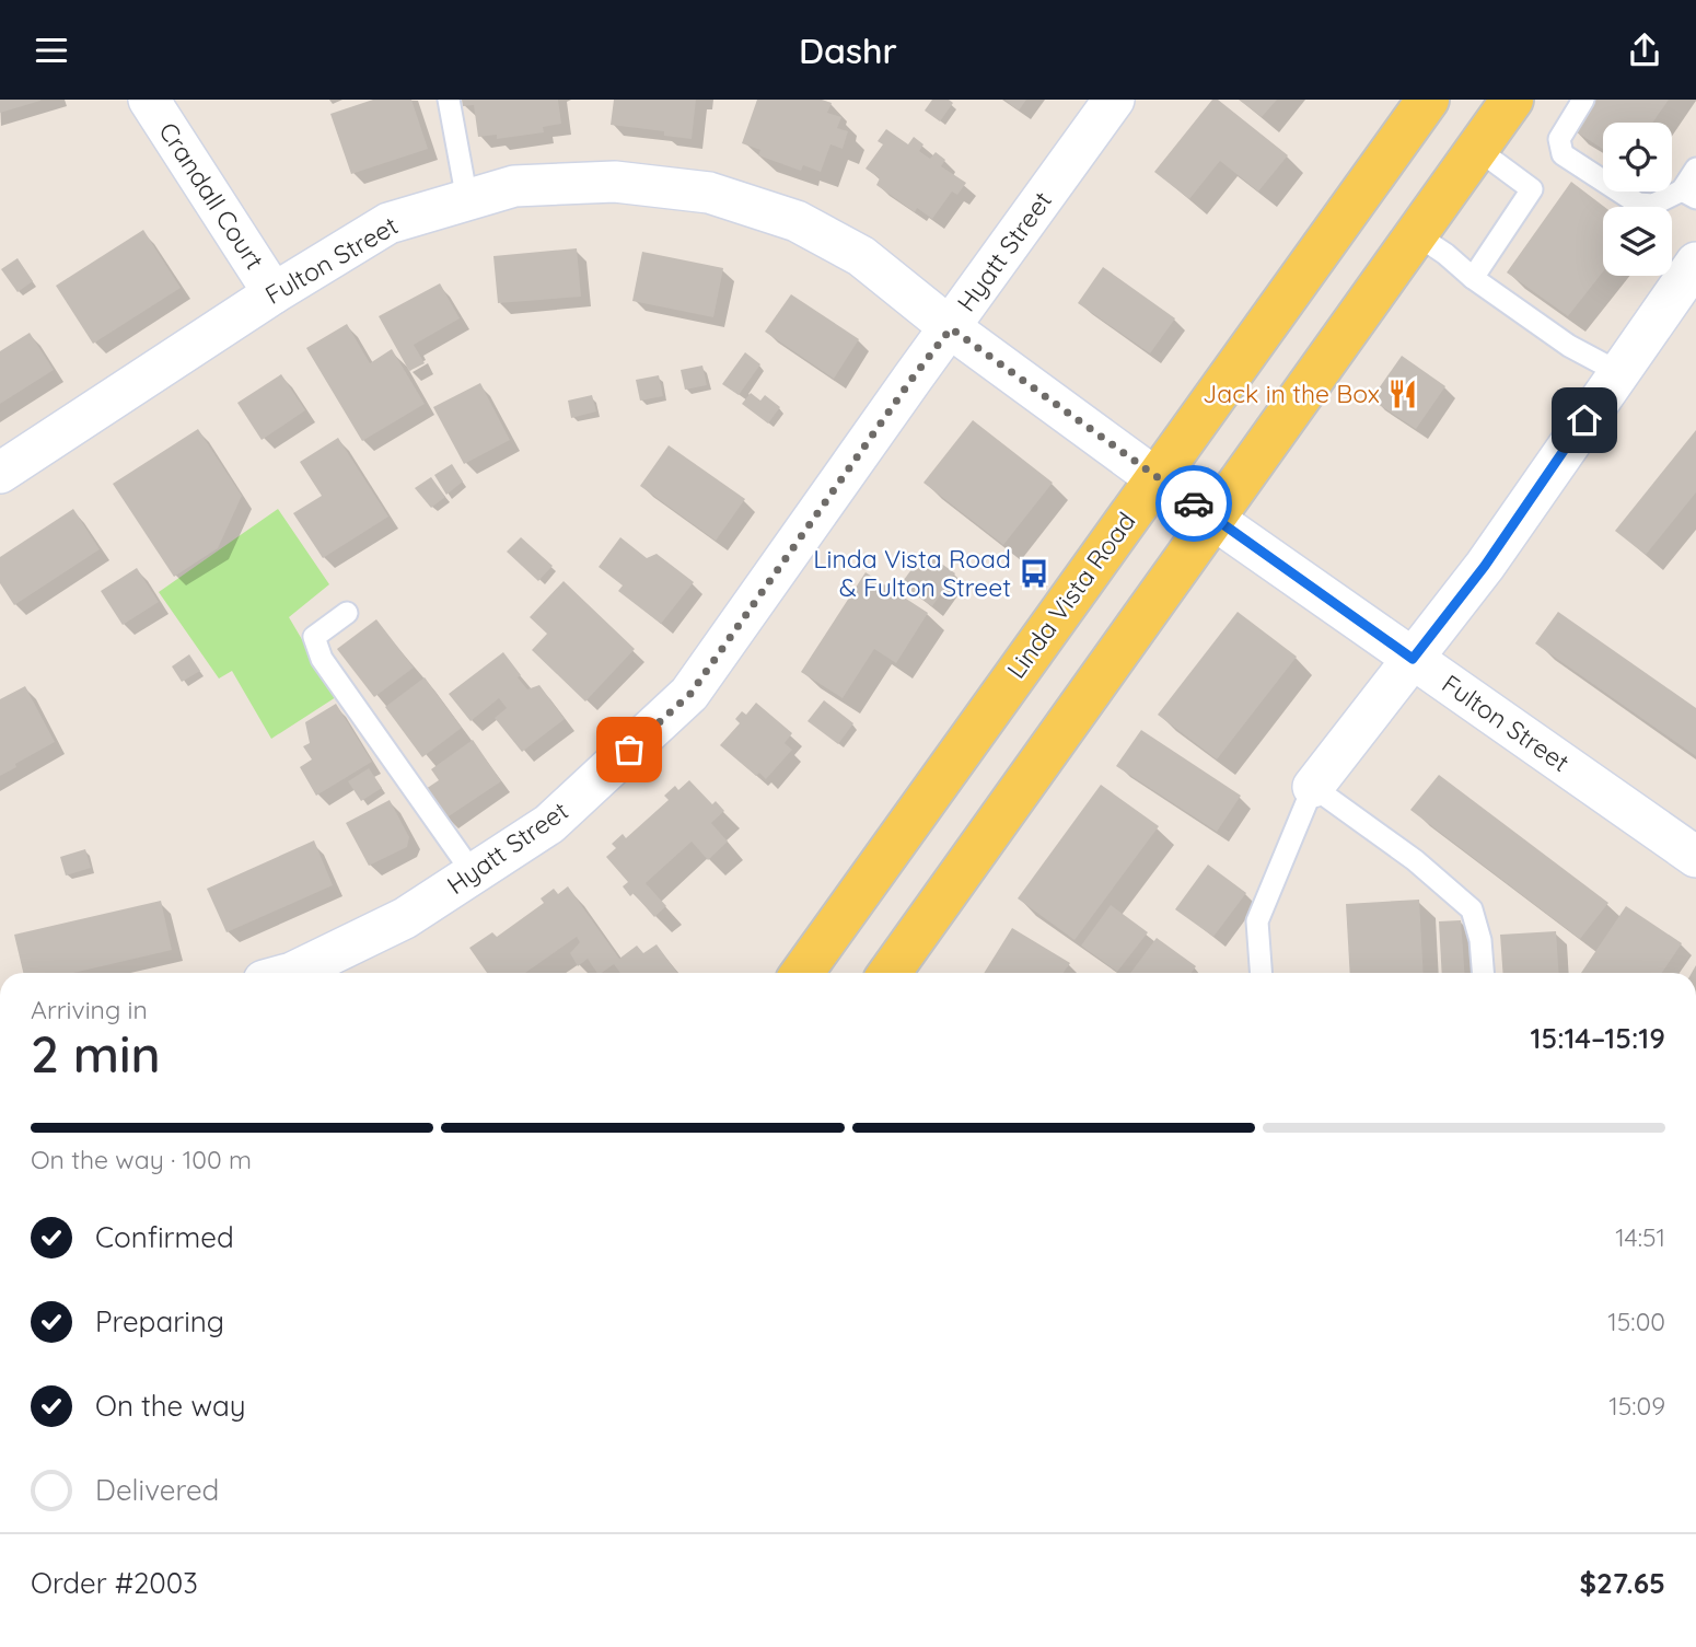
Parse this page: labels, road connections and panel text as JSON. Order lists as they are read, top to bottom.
{
  "streets": {
    "main road": ["Linda Vista Road"],
    "street": ["Crandall Court", "Hyatt Street", "Fulton Street"]
  },
  "crossings": [
    ["Crandall Court", "Fulton Street"],
    ["Hyatt Street", "Fulton Street"],
    ["Fulton Street", "Linda Vista Road"]
  ],
  "places": {
    "restaurant": ["Jack in the Box"],
    "bus stop": ["Linda Vista Road & Fulton Street"]
  },
  "page": {
    "header": "Dashr",
    "heading": ["2 min", "Arriving in", "15:14–15:19"],
    "panel": ["Order #2003", "$27.65"],
    "bar": "On the way · 100 m",
    "list": [
      ["Confirmed", "14:51"],
      ["Preparing", "15:00"],
      ["On the way", "15:09"],
      "Delivered"
    ]
  }
}
